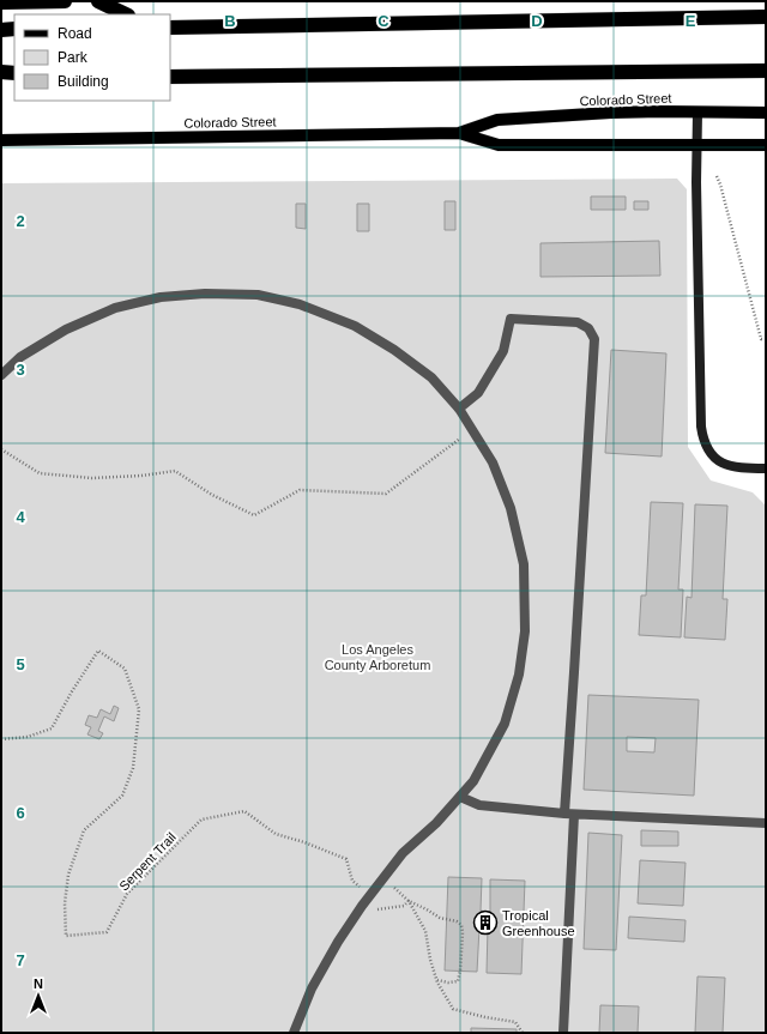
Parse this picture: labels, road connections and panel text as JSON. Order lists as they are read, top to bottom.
{
  "streets": {
    "main road": ["Colorado Street"],
    "path": ["Serpent Trail"]
  },
  "parks": ["Los Angeles County Arboretum"],
  "places": {
    "building": ["Tropical Greenhouse"]
  },
  "legend": ["Road", "Park", "Building"],
  "north": "top",
  "grid": {
    "columns": [
      "B",
      "C",
      "D",
      "E"
    ],
    "rows": [
      "2",
      "3",
      "4",
      "5",
      "6",
      "7"
    ]
  }
}
